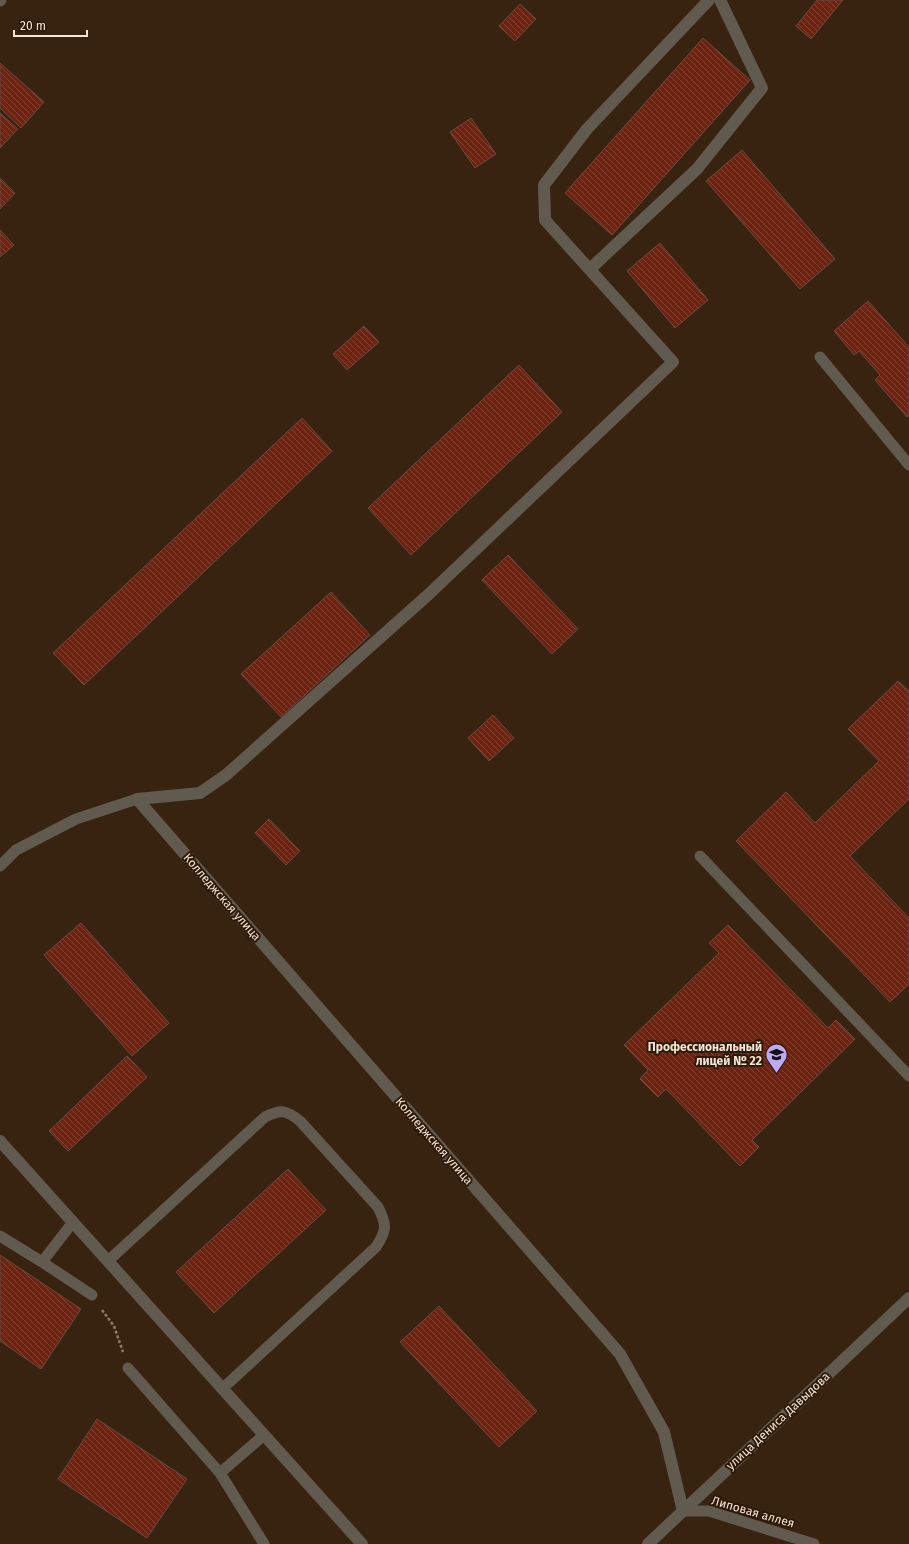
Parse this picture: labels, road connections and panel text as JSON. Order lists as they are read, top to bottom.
{
  "streets": {
    "street": ["Колледжская улица", "улица Дениса Давыдова"],
    "lane": ["Липовая аллея"]
  },
  "crossings": [
    ["Колледжская улица", "улица Дениса Давыдова"],
    ["Колледжская улица", "Липовая аллея"],
    ["улица Дениса Давыдова", "Липовая аллея"]
  ],
  "places": {
    "school or university": ["Профессиональный лицей № 22"]
  },
  "scale_bar": "20 m"
}
